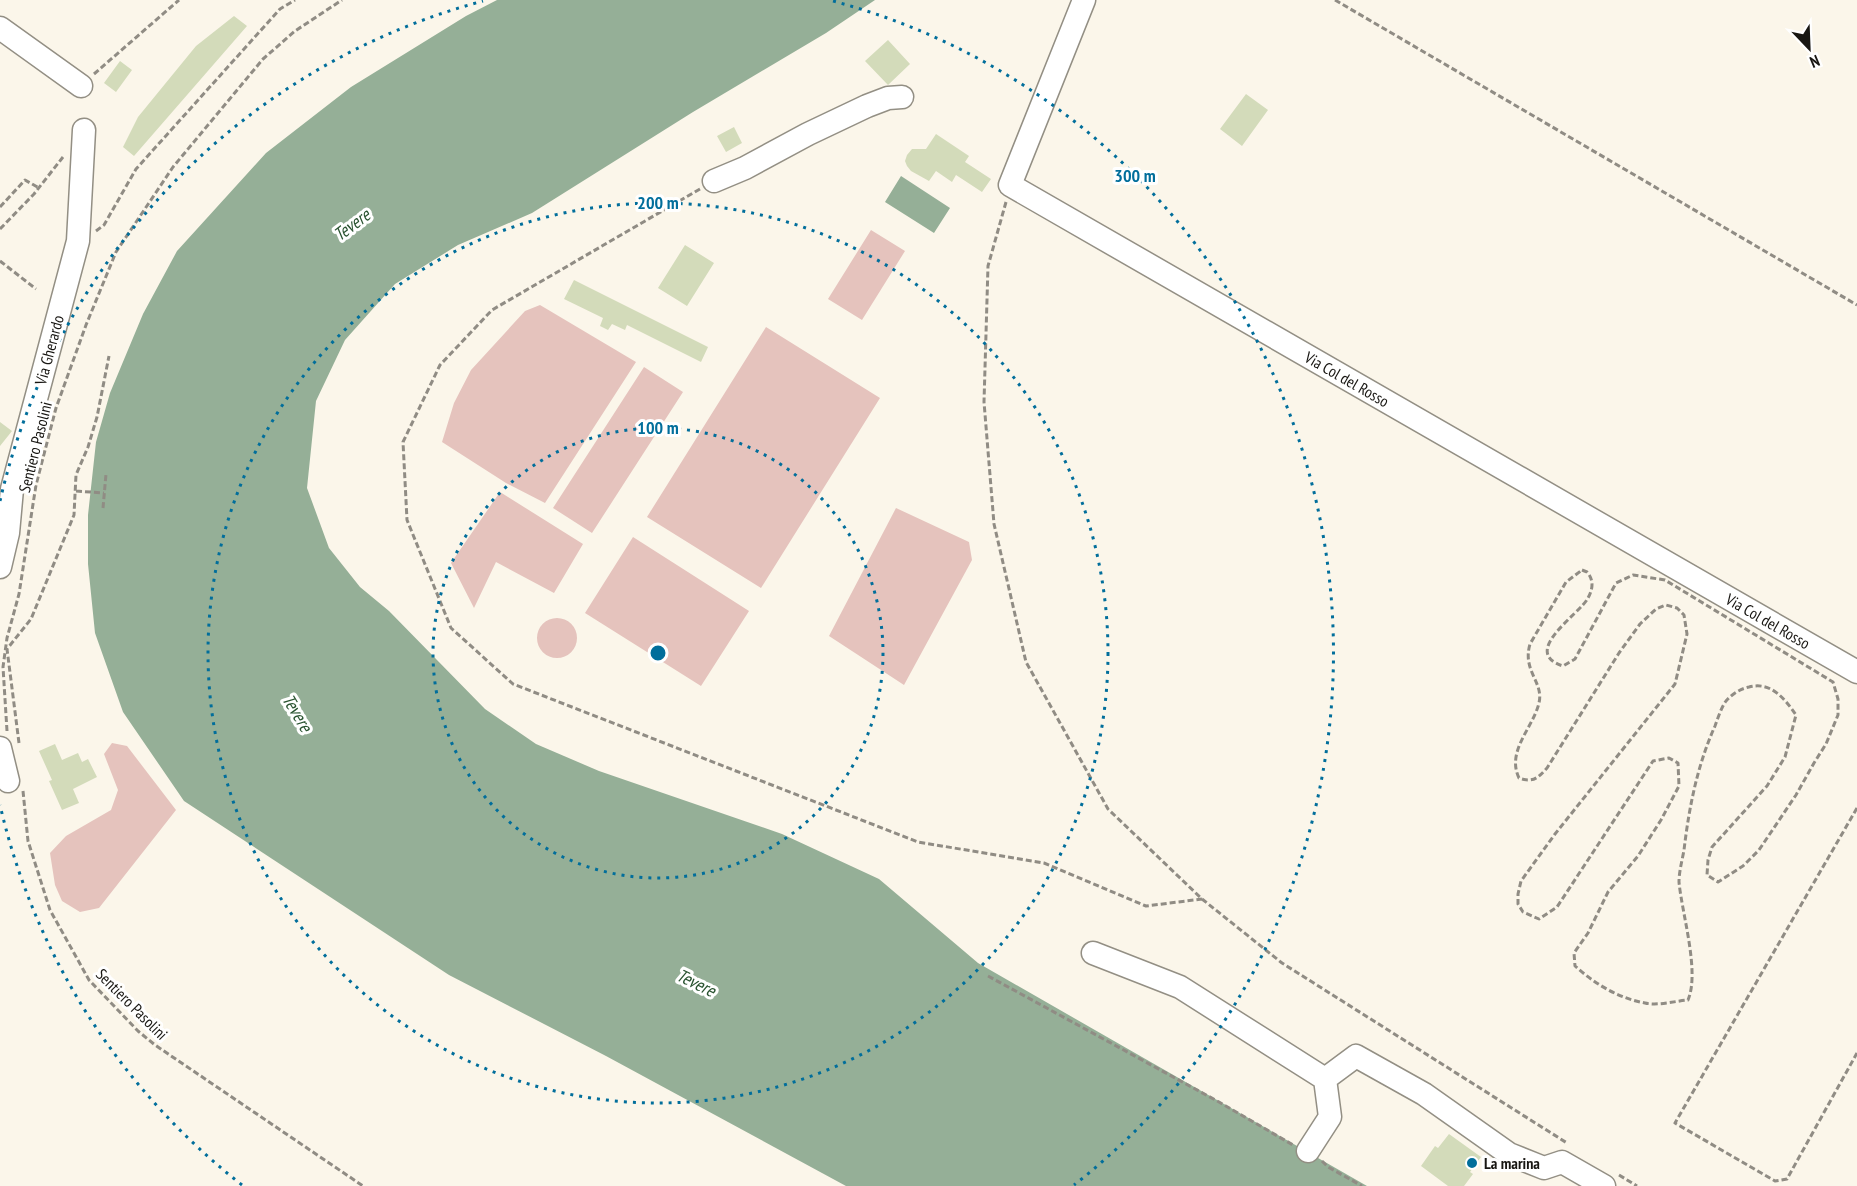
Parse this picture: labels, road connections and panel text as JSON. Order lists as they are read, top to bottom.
{
  "streets": {
    "street": ["Via Gherardo", "Via Col del Rosso"],
    "path": ["Sentiero Pasolini"]
  },
  "water": ["Tevere"],
  "places": ["La marina"],
  "north": "bottom right",
  "rings": ["300 m", "200 m", "100 m"]
}
